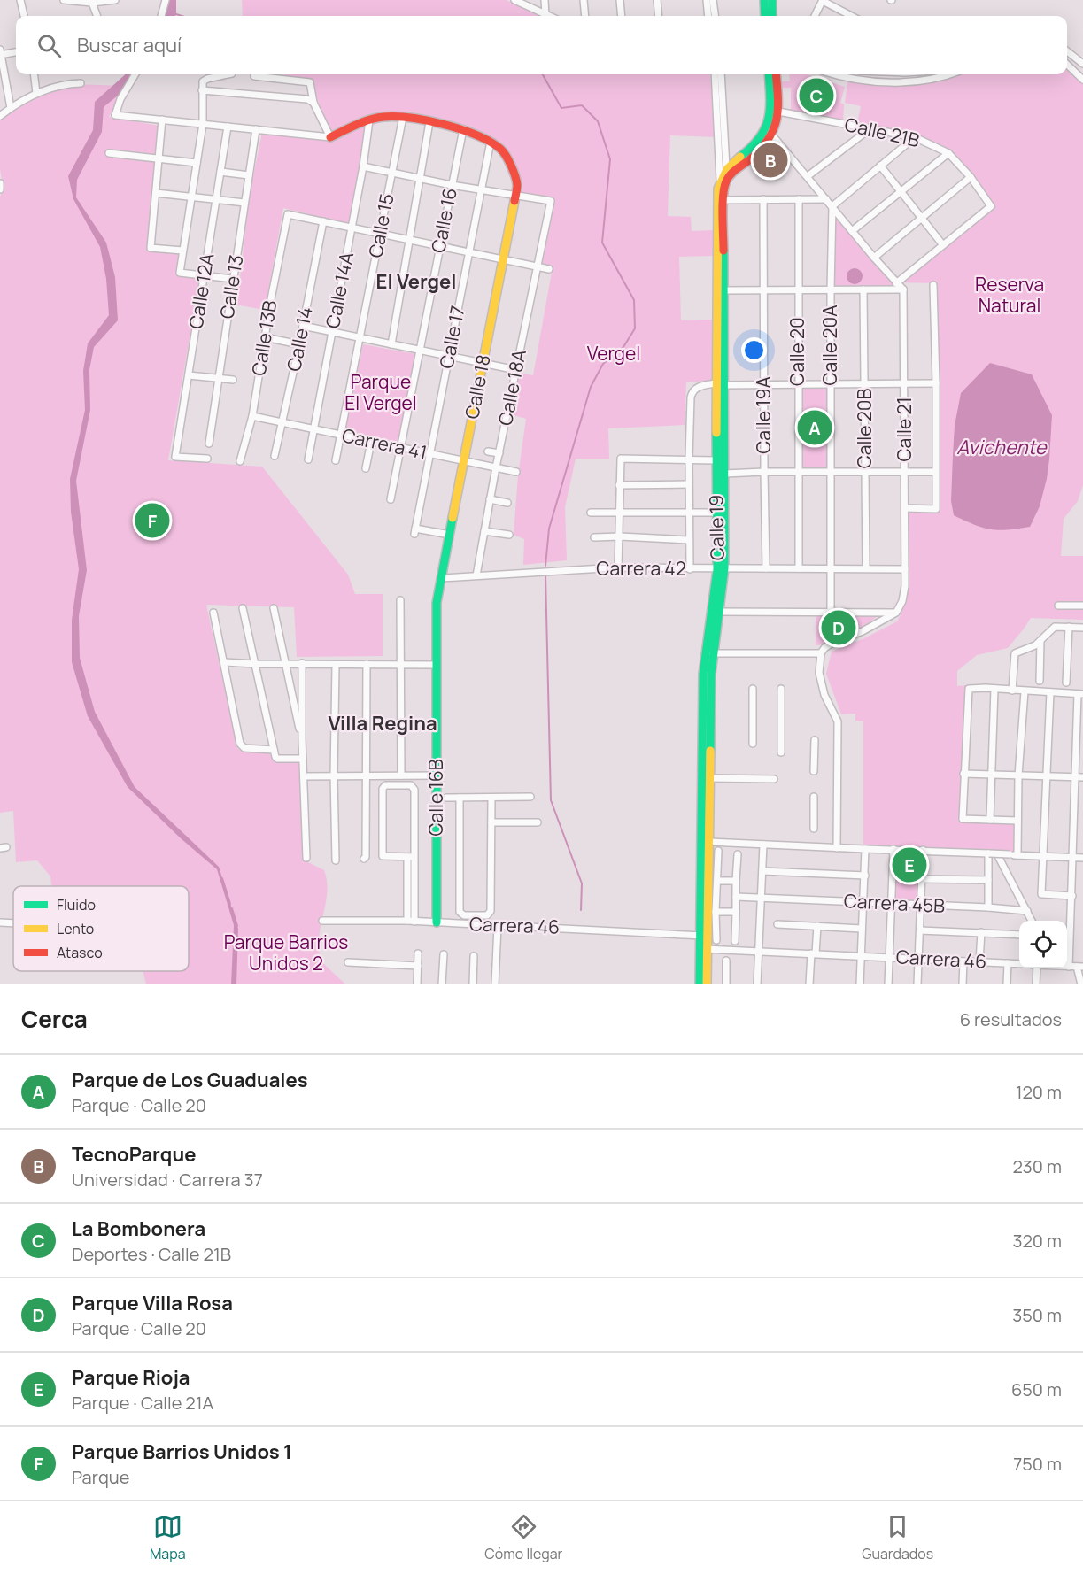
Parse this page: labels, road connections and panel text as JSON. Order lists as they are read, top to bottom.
{
  "streets": {
    "main road": ["Calle 18", "Calle 19", "Calle 16B"],
    "street": [
      "Calle 21B",
      "Calle 16",
      "Calle 15",
      "Calle 13",
      "Calle 14A",
      "Calle 12A",
      "Calle 17",
      "Calle 13B",
      "Calle 14",
      "Calle 20A",
      "Calle 20",
      "Calle 18A",
      "Calle 19A",
      "Calle 20B",
      "Calle 21",
      "Carrera 41",
      "Carrera 42",
      "Carrera 45B",
      "Carrera 46"
    ]
  },
  "crossings": [
    ["Calle 16", "Carrera 41"],
    ["Calle 15", "Carrera 41"],
    ["Calle 14A", "Carrera 41"],
    ["Calle 17", "Calle 18"],
    ["Calle 17", "Carrera 41"],
    ["Calle 13B", "Calle 14"],
    ["Calle 13B", "Carrera 41"],
    ["Calle 14", "Carrera 41"],
    ["Calle 20A", "Carrera 42"],
    ["Calle 20", "Carrera 42"],
    ["Calle 18", "Calle 18A"],
    ["Calle 18", "Carrera 41"],
    ["Calle 18", "Carrera 42"],
    ["Calle 18", "Calle 16B"],
    ["Calle 18A", "Carrera 41"],
    ["Calle 18A", "Carrera 42"],
    ["Calle 19A", "Carrera 42"],
    ["Calle 20B", "Carrera 42"],
    ["Calle 21", "Carrera 42"],
    ["Calle 19", "Carrera 42"],
    ["Calle 19", "Carrera 46"],
    ["Carrera 42", "Calle 16B"],
    ["Calle 16B", "Carrera 46"]
  ],
  "districts": ["El Vergel", "Villa Regina"],
  "water": ["Avichente"],
  "parks": [
    "Reserva Natural",
    "Vergel",
    "Parque El Vergel",
    "Parque Barrios Unidos 2"
  ],
  "legend": ["Fluido", "Lento", "Atasco"],
  "page": {
    "search": "Buscar aquí",
    "pins": [
      "C",
      "B",
      "A",
      "F",
      "D",
      "E"
    ],
    "heading": ["Cerca", "6 resultados"],
    "list": [
      {
        "mark": "A",
        "name": "Parque de Los Guaduales",
        "note": "Parque · Calle 20",
        "value": "120 m"
      },
      {
        "mark": "B",
        "name": "TecnoParque",
        "note": "Universidad · Carrera 37",
        "value": "230 m"
      },
      {
        "mark": "C",
        "name": "La Bombonera",
        "note": "Deportes · Calle 21B",
        "value": "320 m"
      },
      {
        "mark": "D",
        "name": "Parque Villa Rosa",
        "note": "Parque · Calle 20",
        "value": "350 m"
      },
      {
        "mark": "E",
        "name": "Parque Rioja",
        "note": "Parque · Calle 21A",
        "value": "650 m"
      },
      {
        "mark": "F",
        "name": "Parque Barrios Unidos 1",
        "note": "Parque",
        "value": "750 m"
      }
    ],
    "nav": ["Mapa", "Cómo llegar", "Guardados"]
  }
}
